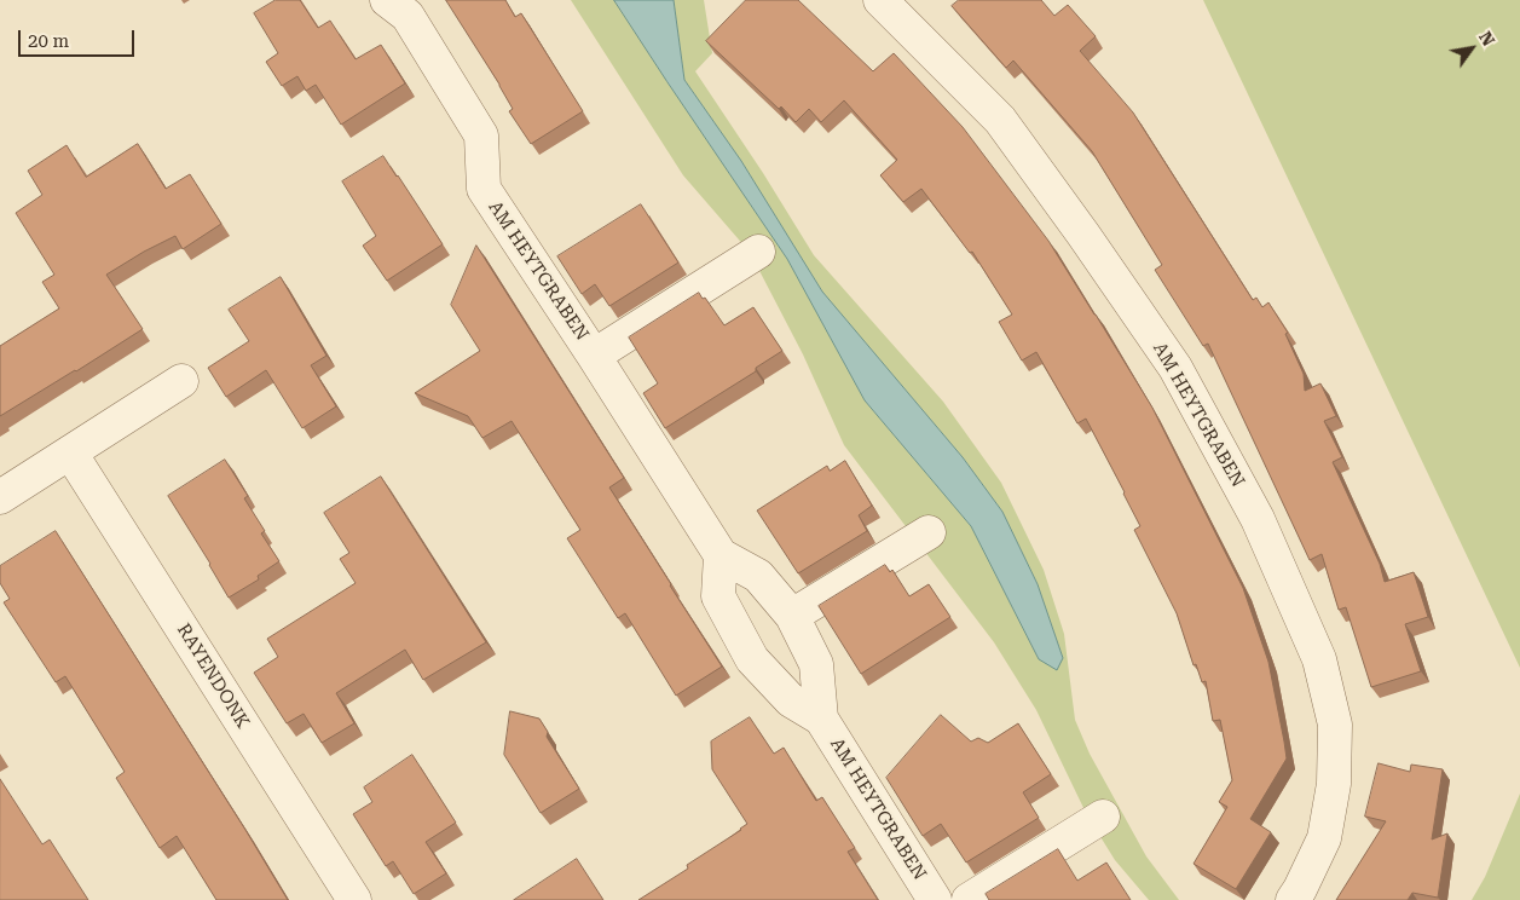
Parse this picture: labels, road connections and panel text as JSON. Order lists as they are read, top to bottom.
{
  "streets": {
    "street": ["AM HEYTGRABEN", "RAYENDONK"]
  },
  "scale_bar": "20 m",
  "north": "top right"
}
